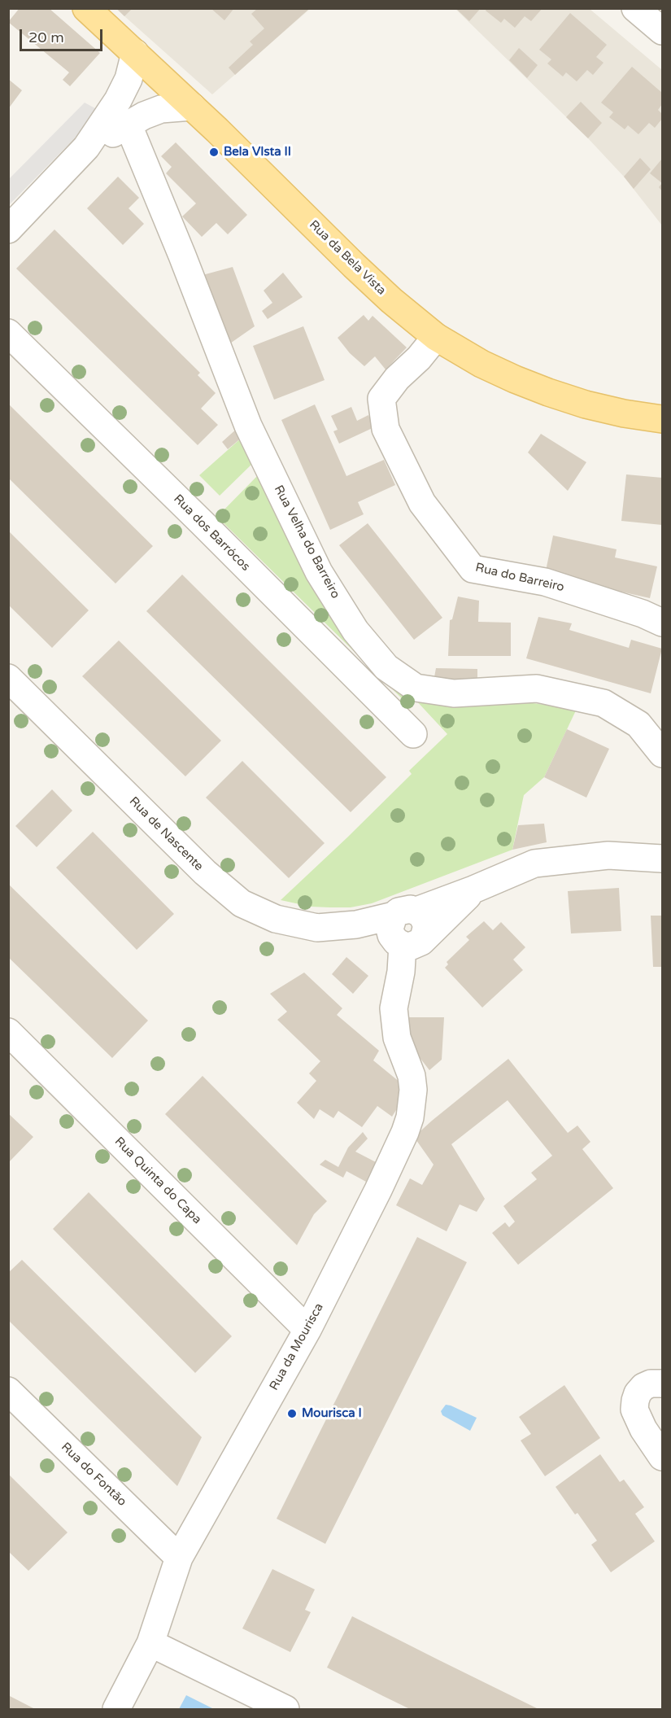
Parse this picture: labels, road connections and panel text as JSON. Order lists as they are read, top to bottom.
{
  "streets": {
    "main road": ["Rua da Bela Vista"],
    "street": [
      "Rua dos Barrócos",
      "Rua Velha do Barreiro",
      "Rua do Barreiro",
      "Rua de Nascente",
      "Rua Quinta do Capa",
      "Rua da Mourisca",
      "Rua do Fontão"
    ]
  },
  "crossings": [
    ["Rua da Bela Vista", "Rua do Barreiro"],
    ["Rua de Nascente", "Rua da Mourisca"],
    ["Rua Quinta do Capa", "Rua da Mourisca"],
    ["Rua da Mourisca", "Rua do Fontão"]
  ],
  "places": ["Bela VIsta II", "Mourisca I"],
  "scale_bar": "20 m"
}
